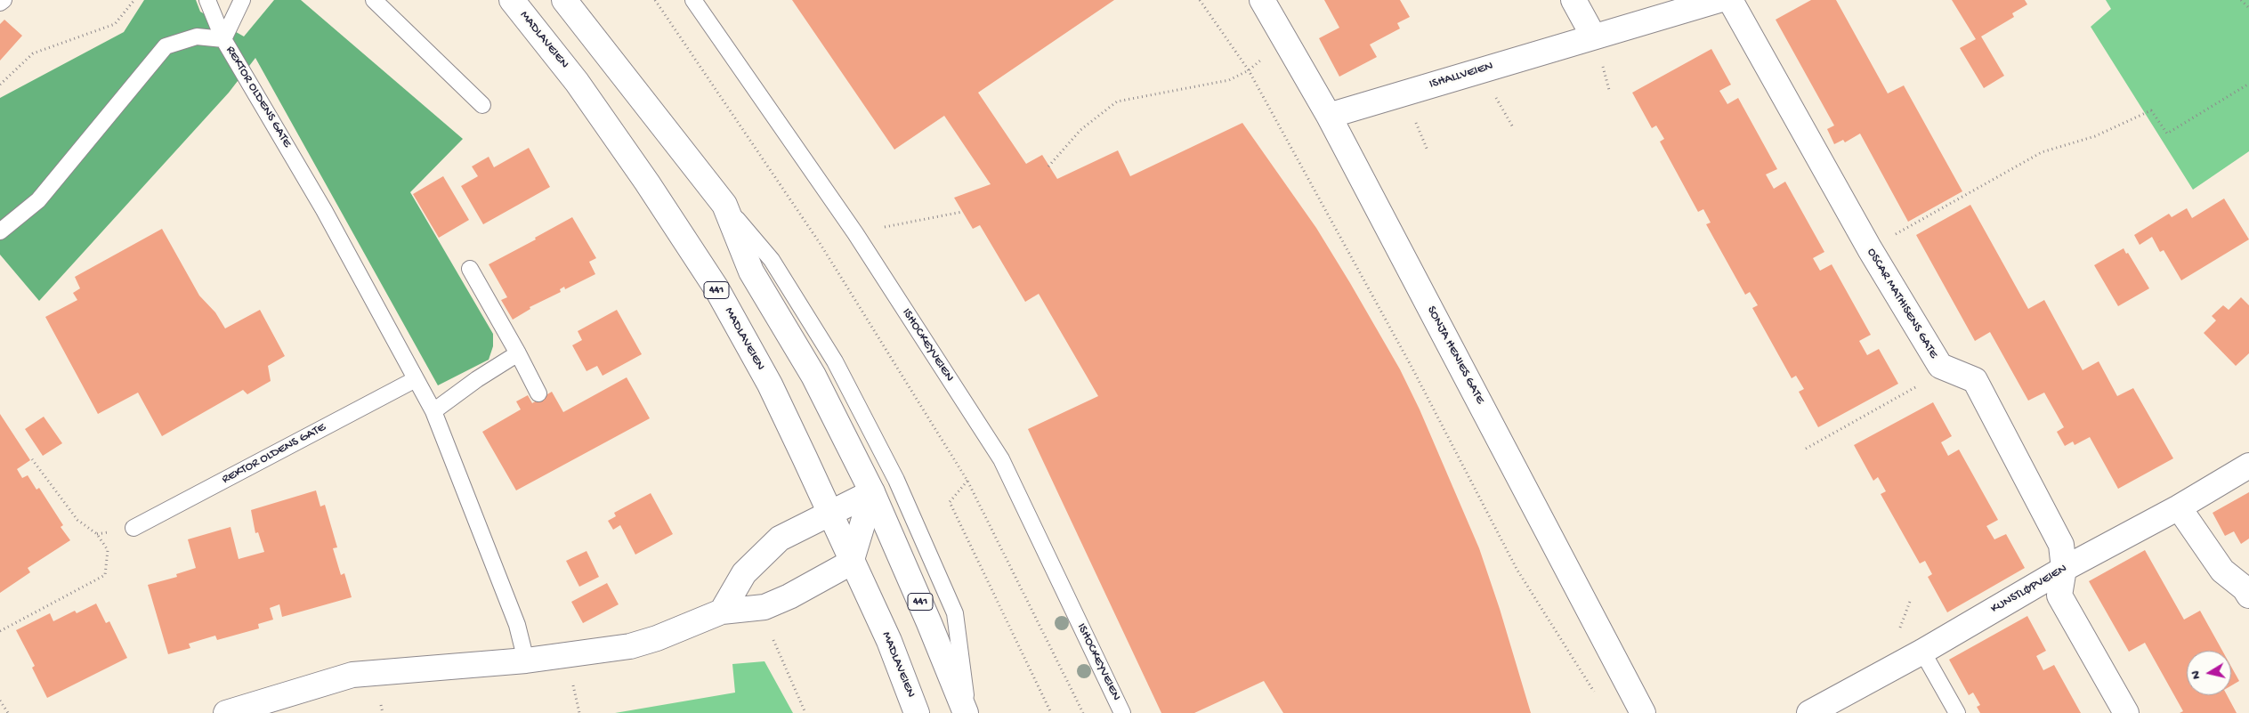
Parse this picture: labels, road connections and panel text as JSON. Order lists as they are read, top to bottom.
{
  "streets": {
    "street": [
      "MADLAVEIEN",
      "ISHALLVEIEN",
      "441",
      "OSCAR MATHISENS GATE",
      "SONJA HENIES GATE",
      "KUNSTLØPVEIEN"
    ],
    "lane": ["REKTOR OLDENS GATE", "ISHOCKEYVEIEN"]
  },
  "crossings": [
    ["ISHALLVEIEN", "SONJA HENIES GATE"],
    ["OSCAR MATHISENS GATE", "KUNSTLØPVEIEN"]
  ],
  "north": "left"
}
